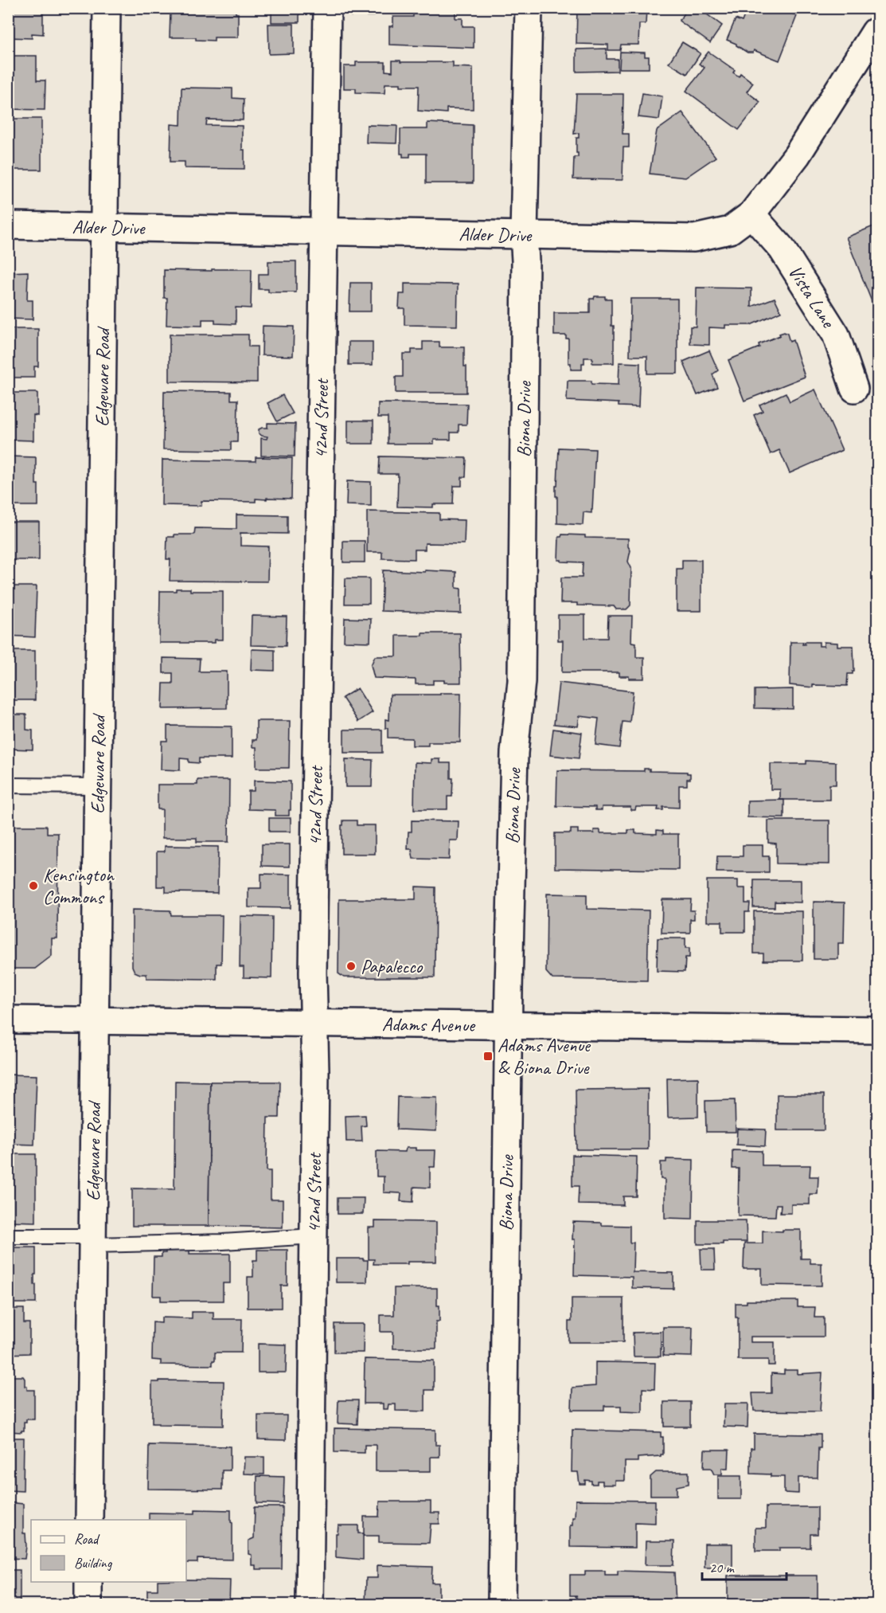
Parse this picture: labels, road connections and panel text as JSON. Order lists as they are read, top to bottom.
{
  "streets": {
    "street": [
      "Alder Drive",
      "Vista Lane",
      "Edgeware Road",
      "42nd Street",
      "Biona Drive",
      "Adams Avenue"
    ]
  },
  "crossings": [
    ["Alder Drive", "Vista Lane"],
    ["Alder Drive", "Edgeware Road"],
    ["Alder Drive", "42nd Street"],
    ["Alder Drive", "Biona Drive"],
    ["Edgeware Road", "Adams Avenue"],
    ["42nd Street", "Adams Avenue"],
    ["Biona Drive", "Adams Avenue"]
  ],
  "places": {
    "other": ["Kensington Commons", "Papalecco"],
    "transit": ["Adams Avenue & Biona Drive"]
  },
  "legend": ["Road", "Building"],
  "scale_bar": "20 m"
}
